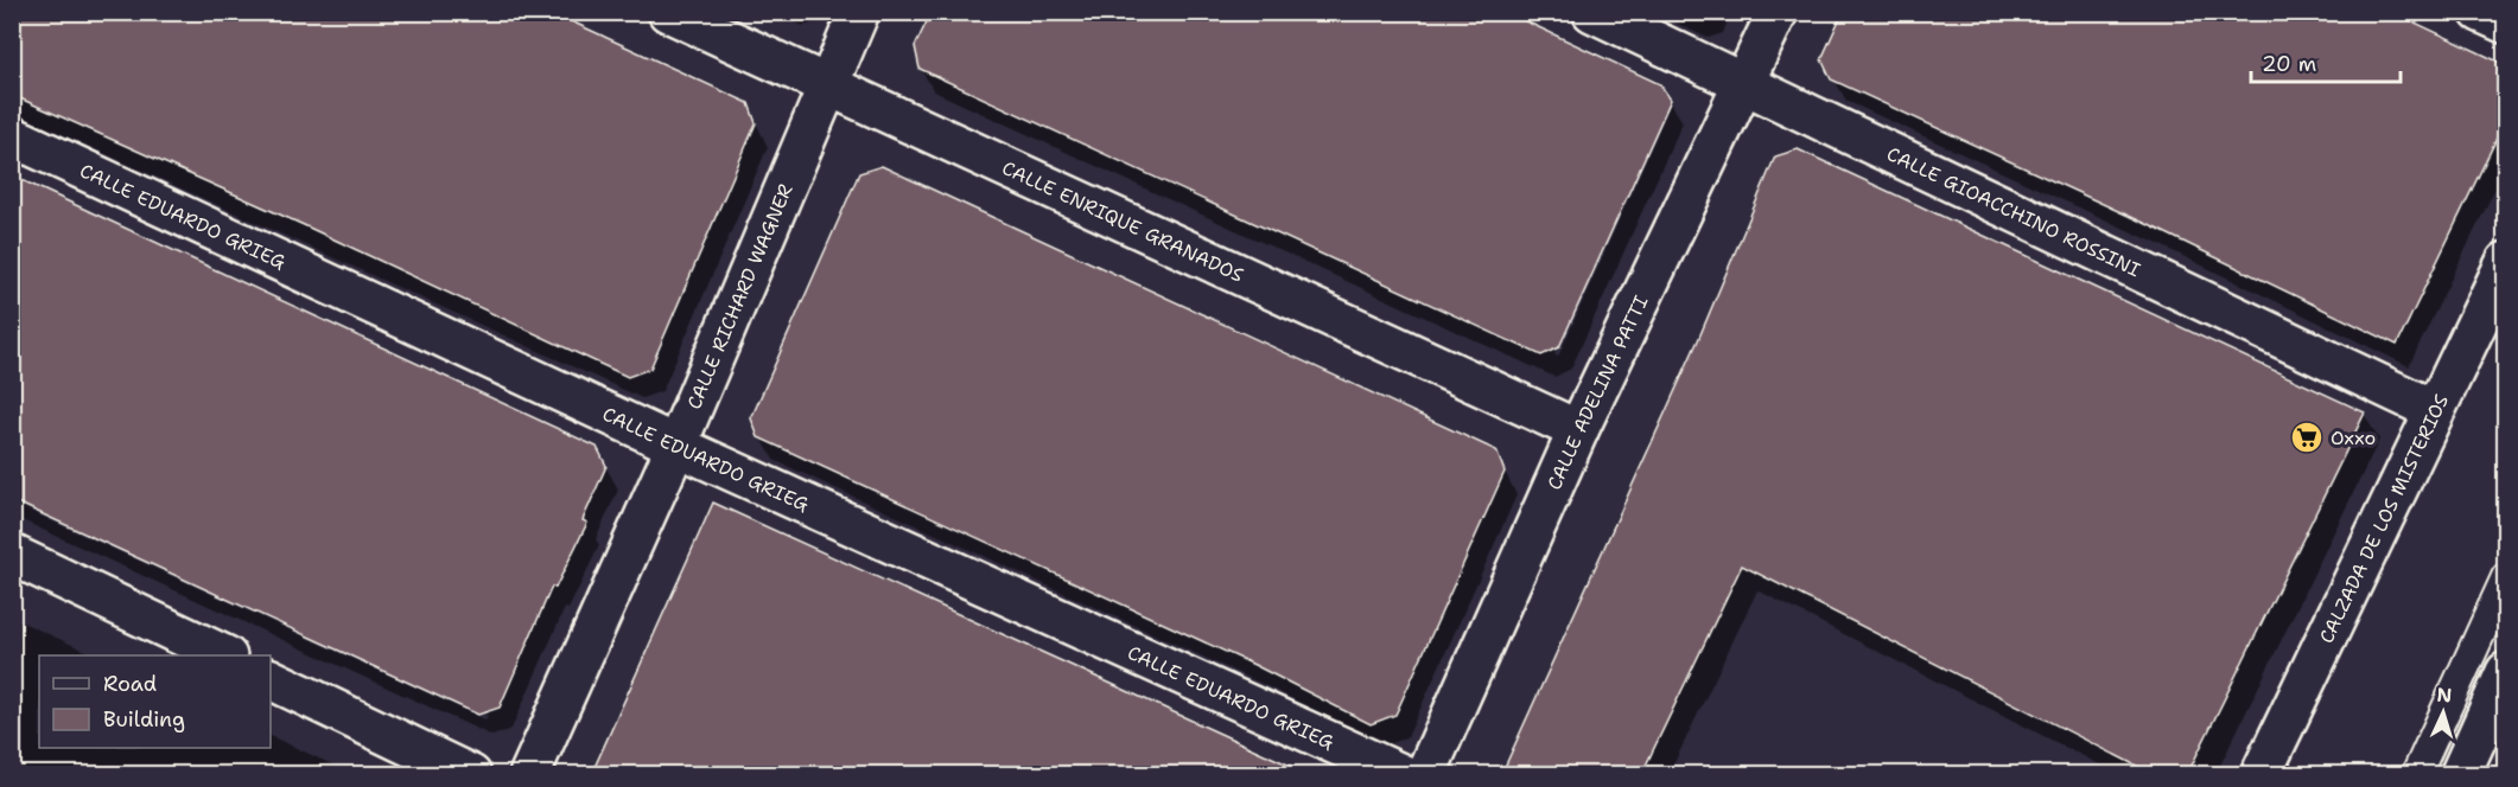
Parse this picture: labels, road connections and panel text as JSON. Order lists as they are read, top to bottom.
{
  "streets": {
    "street": [
      "CALLE GIOACCHINO ROSSINI",
      "CALLE EDUARDO GRIEG",
      "CALLE ENRIQUE GRANADOS",
      "CALLE RICHARD WAGNER",
      "CALLE ADELINA PATTI",
      "CALZADA DE LOS MISTERIOS"
    ]
  },
  "crossings": [
    ["CALLE GIOACCHINO ROSSINI", "CALLE ADELINA PATTI"],
    ["CALLE GIOACCHINO ROSSINI", "CALZADA DE LOS MISTERIOS"],
    ["CALLE EDUARDO GRIEG", "CALLE RICHARD WAGNER"],
    ["CALLE ENRIQUE GRANADOS", "CALLE RICHARD WAGNER"],
    ["CALLE ENRIQUE GRANADOS", "CALLE ADELINA PATTI"]
  ],
  "places": {
    "supermarket": ["Oxxo"]
  },
  "legend": ["Road", "Building"],
  "scale_bar": "20 m",
  "north": "top"
}
